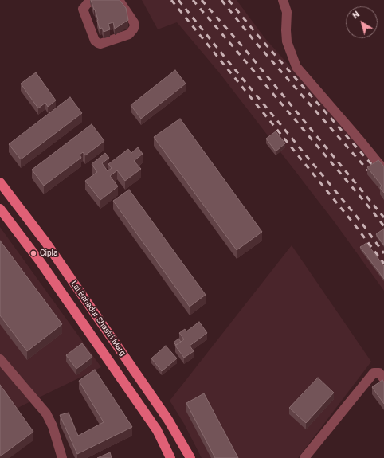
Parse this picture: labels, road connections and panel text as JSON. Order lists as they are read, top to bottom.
{
  "streets": {
    "main road": ["Lal Bahadur Shastri Marg"]
  },
  "places": ["Cipla"],
  "north": "top left"
}
